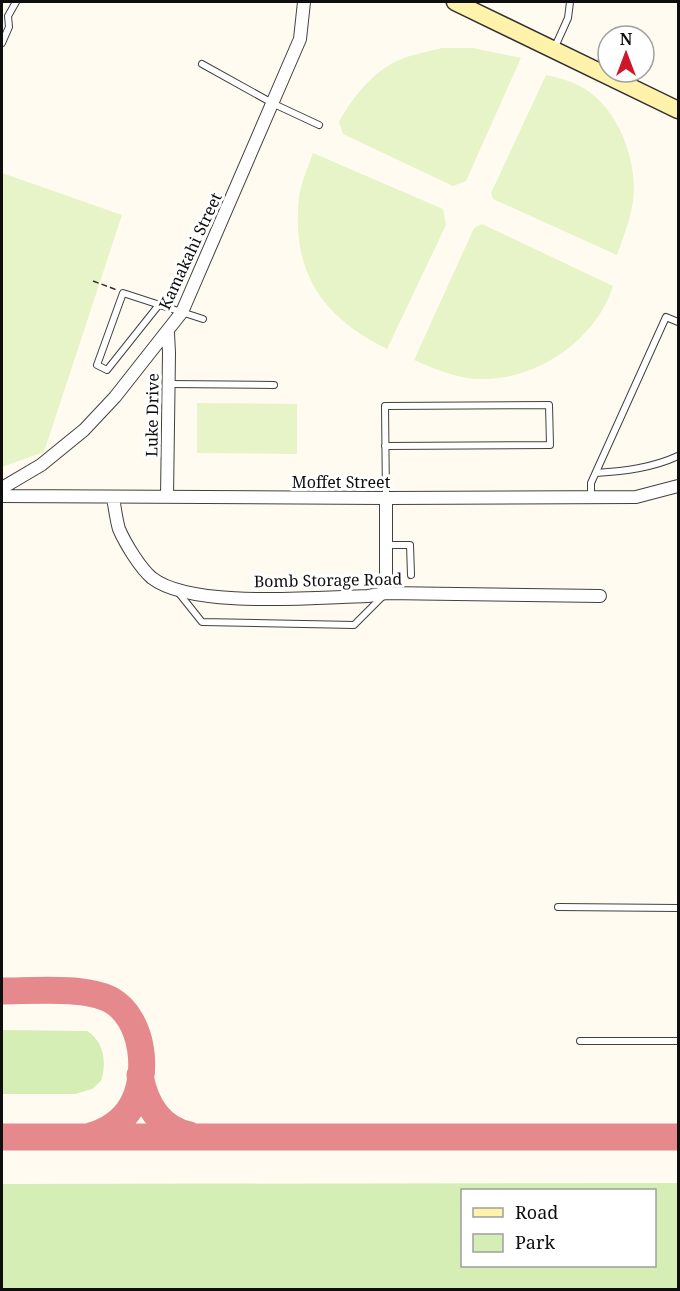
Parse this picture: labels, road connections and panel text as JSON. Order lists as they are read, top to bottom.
{
  "streets": {
    "street": [
      "Kamakahi Street",
      "Luke Drive",
      "Moffet Street",
      "Bomb Storage Road"
    ]
  },
  "crossings": [
    ["Kamakahi Street", "Luke Drive"],
    ["Luke Drive", "Moffet Street"],
    ["Moffet Street", "Bomb Storage Road"]
  ],
  "legend": ["Road", "Park"],
  "north": "top"
}
